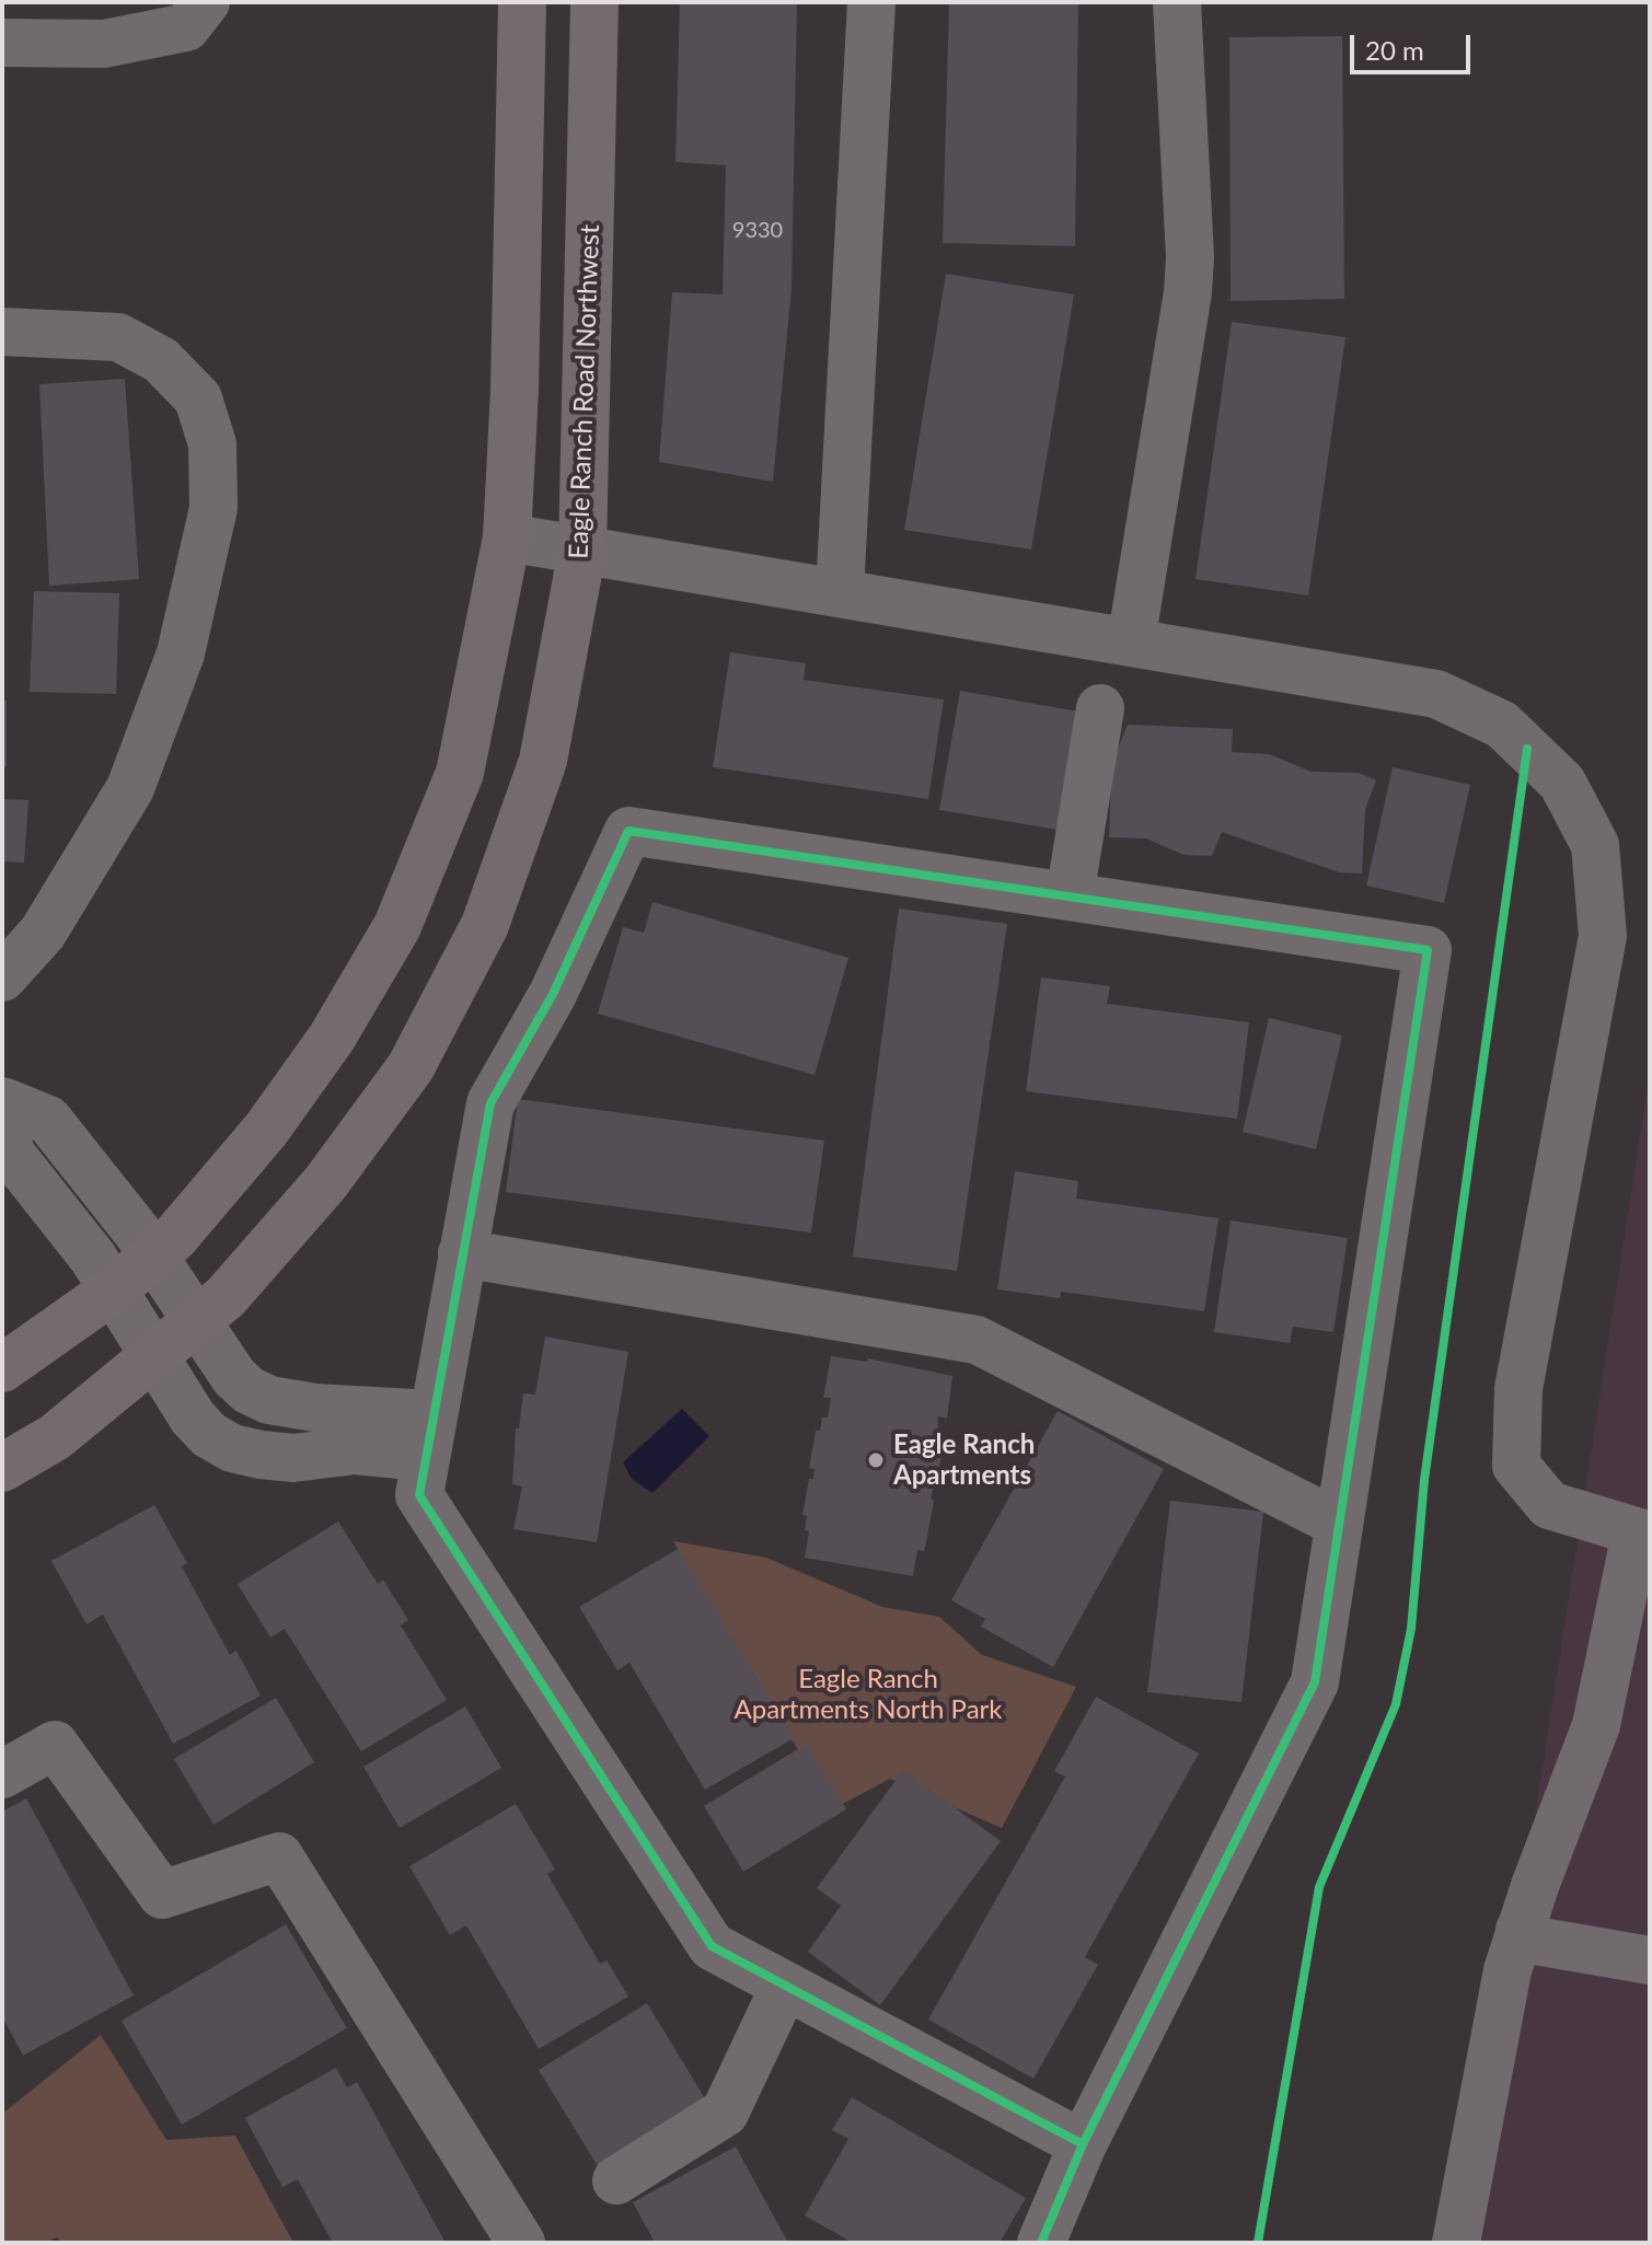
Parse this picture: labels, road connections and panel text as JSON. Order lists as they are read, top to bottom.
{
  "streets": {
    "main road": ["Eagle Ranch Road Northwest"]
  },
  "parks": ["Eagle Ranch Apartments North Park"],
  "places": ["Eagle Ranch Apartments"],
  "house_numbers": ["9330"],
  "scale_bar": "20 m"
}
